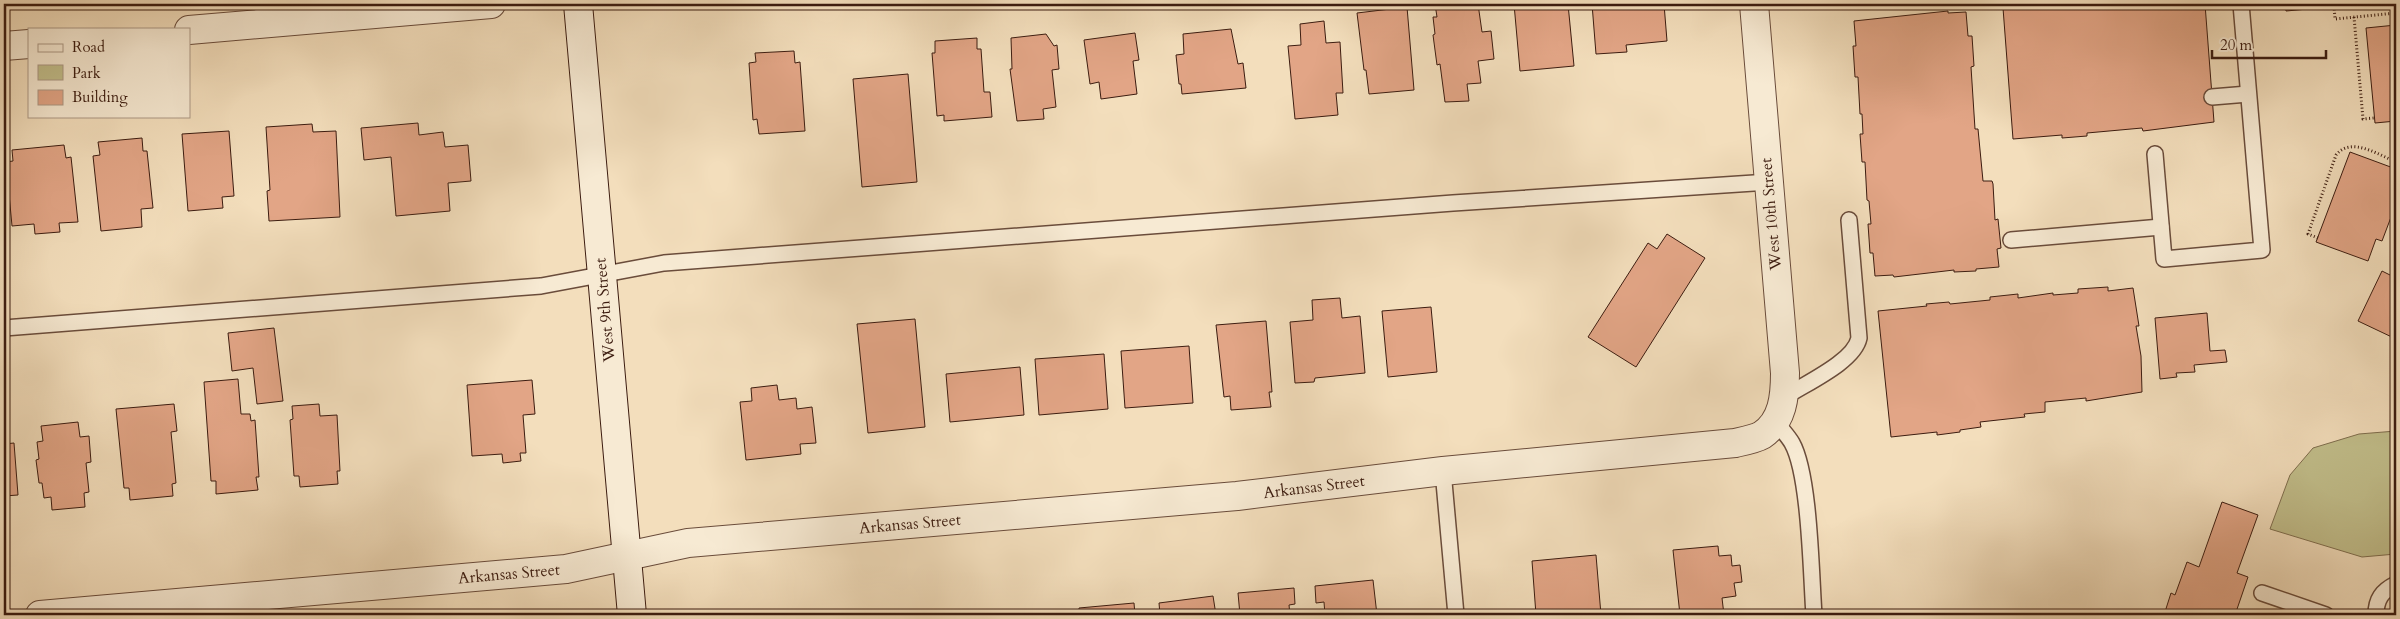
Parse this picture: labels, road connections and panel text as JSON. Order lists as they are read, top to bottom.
{
  "streets": {
    "street": ["West 10th Street", "West 9th Street", "Arkansas Street"]
  },
  "crossings": [
    ["West 10th Street", "Arkansas Street"],
    ["West 9th Street", "Arkansas Street"]
  ],
  "legend": ["Road", "Park", "Building"],
  "scale_bar": "20 m"
}
